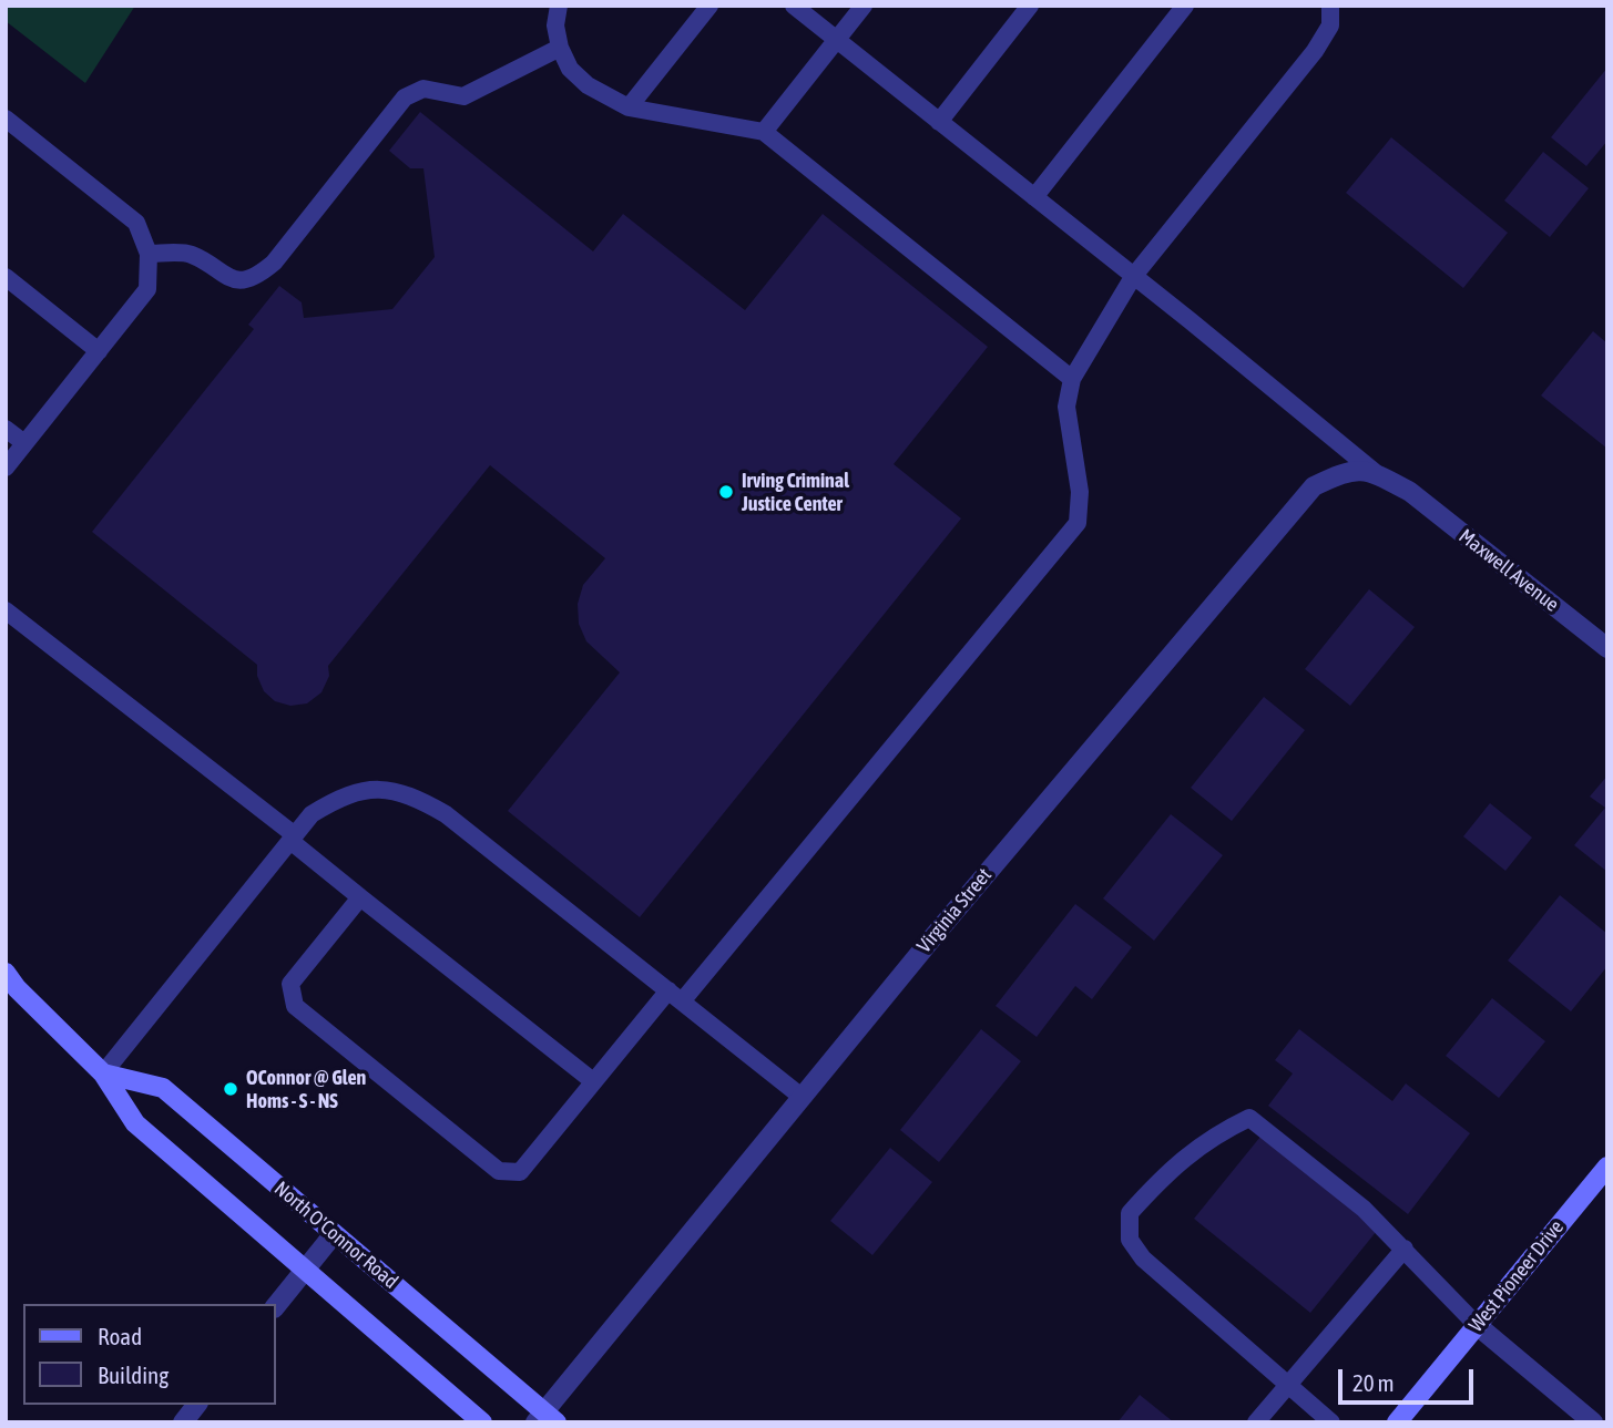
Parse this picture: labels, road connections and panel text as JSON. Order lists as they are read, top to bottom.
{
  "streets": {
    "main road": ["North O'Connor Road", "West Pioneer Drive"],
    "street": ["Maxwell Avenue", "Virginia Street"]
  },
  "crossings": [
    ["Maxwell Avenue", "Virginia Street"],
    ["Virginia Street", "North O'Connor Road"]
  ],
  "places": ["Irving Criminal Justice Center", "OConnor @ Glen Homs - S - NS"],
  "legend": ["Road", "Building"],
  "scale_bar": "20 m"
}
